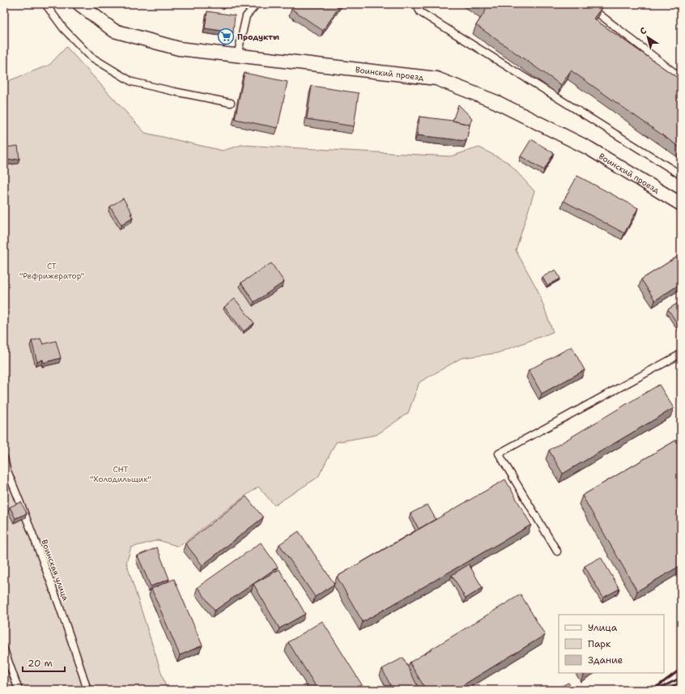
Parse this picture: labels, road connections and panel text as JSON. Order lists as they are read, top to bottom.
{
  "streets": {
    "street": ["Воинский проезд"],
    "lane": ["Воинская улица"]
  },
  "parks": ["СТ \"Рефрижератор\"", "СНТ \"Холодильщик\""],
  "places": {
    "supermarket": ["Продукты"]
  },
  "legend": ["Улица", "Парк", "Здание"],
  "scale_bar": "20 m",
  "north": "top left"
}
